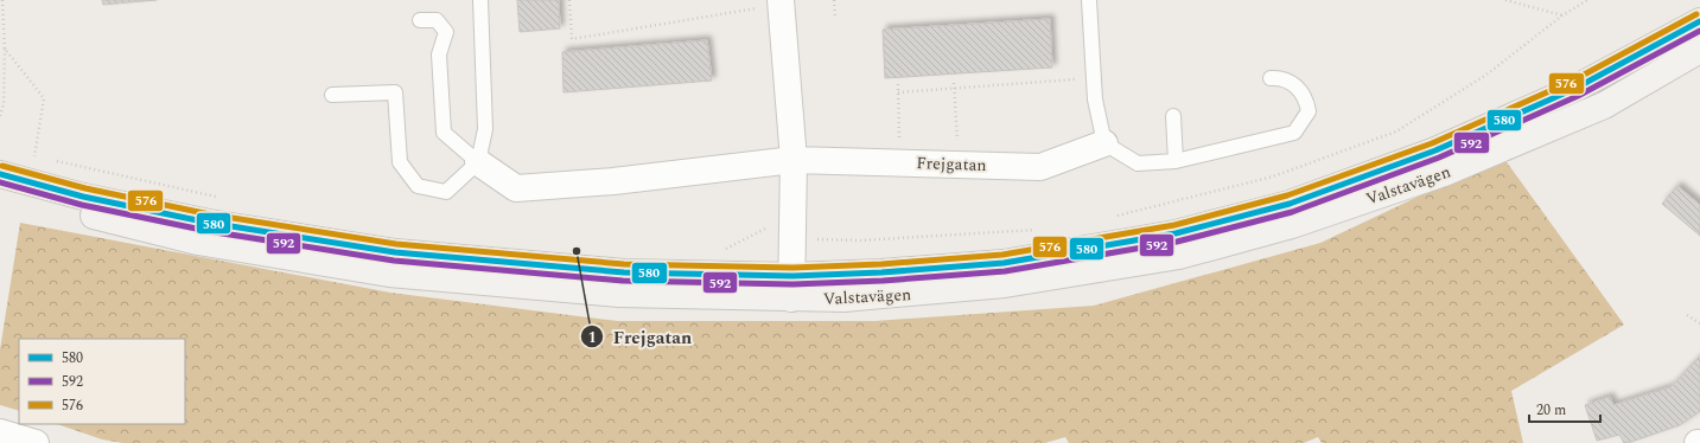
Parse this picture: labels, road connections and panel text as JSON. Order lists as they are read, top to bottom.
{
  "streets": {
    "street": ["Frejgatan", "Valstavägen"]
  },
  "places": ["Frejgatan"],
  "lines": ["transit line 576", "transit line 580", "transit line 592"],
  "legend": ["580", "592", "576"],
  "scale_bar": "20 m"
}
